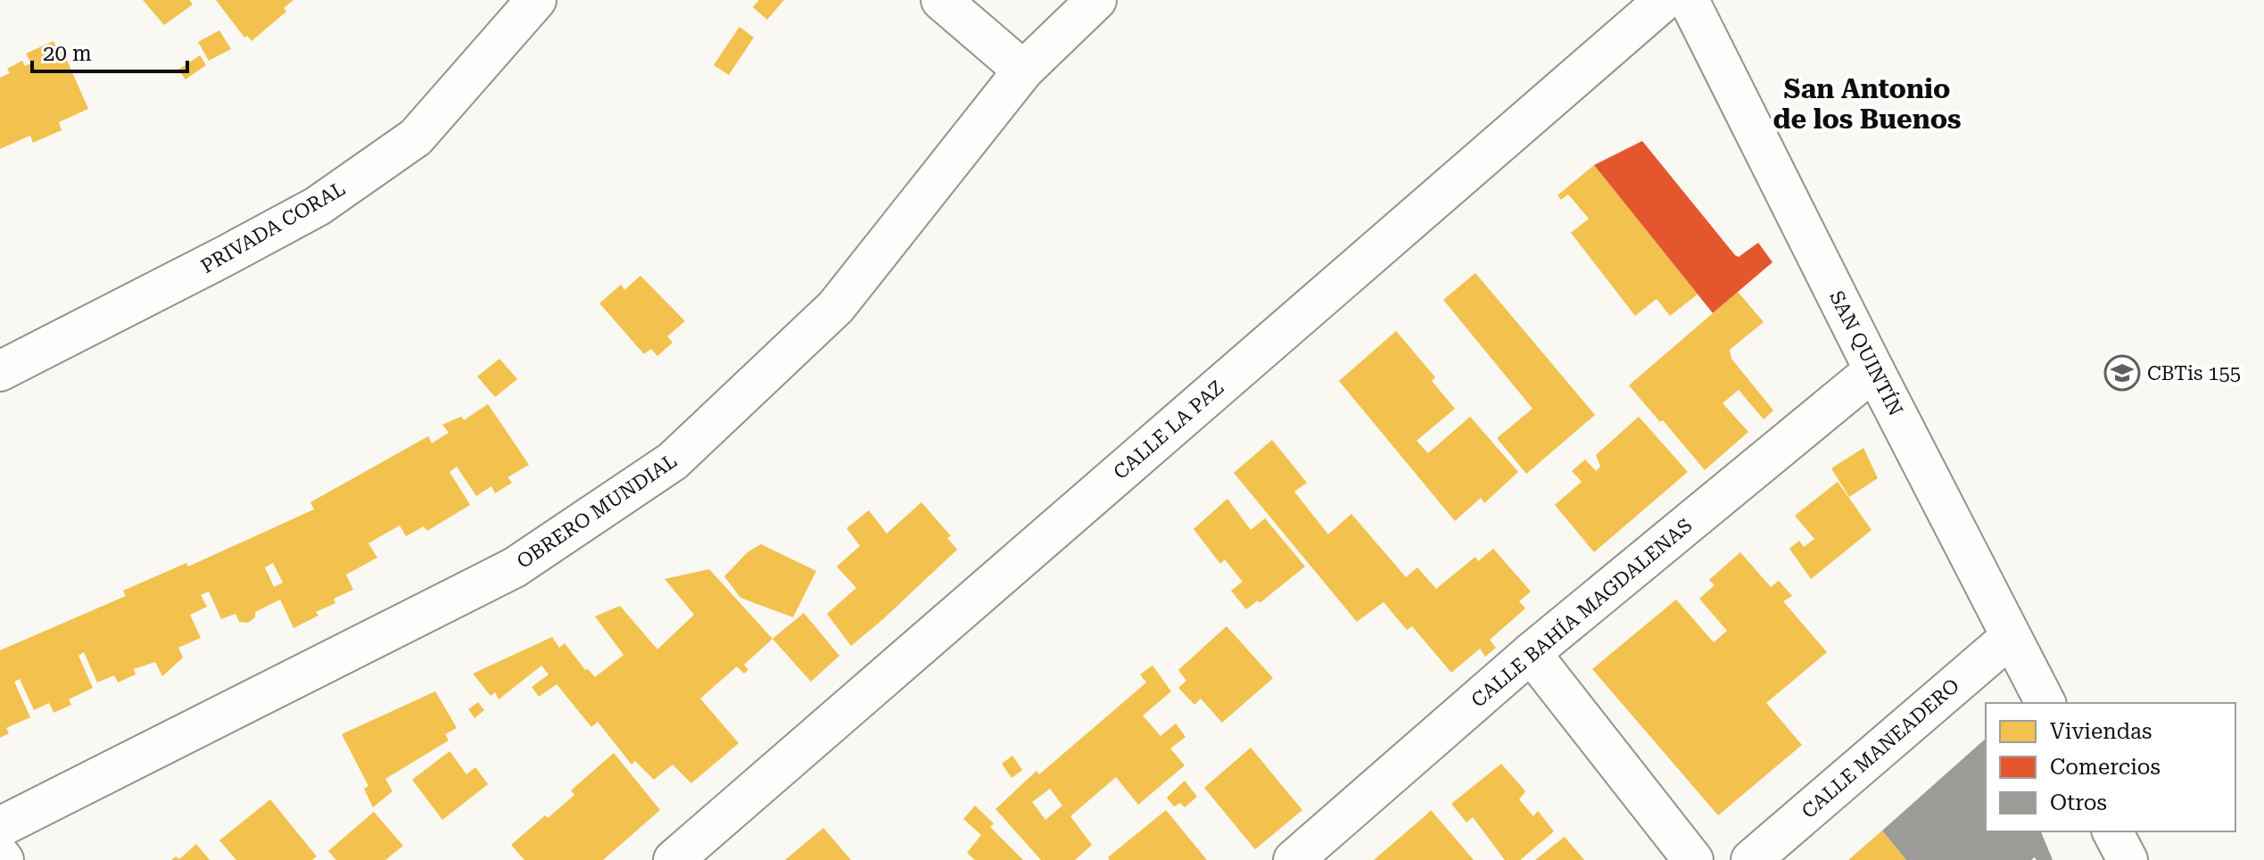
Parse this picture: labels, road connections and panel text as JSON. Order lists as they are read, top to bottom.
{
  "streets": {
    "street": [
      "PRIVADA CORAL",
      "SAN QUINTÍN",
      "CALLE LA PAZ",
      "OBRERO MUNDIAL",
      "CALLE BAHÍA MAGDALENAS",
      "CALLE MANEADERO"
    ]
  },
  "crossings": [
    ["SAN QUINTÍN", "CALLE BAHÍA MAGDALENAS"],
    ["SAN QUINTÍN", "CALLE MANEADERO"]
  ],
  "districts": ["San Antonio de los Buenos"],
  "places": {
    "school or university": ["CBTis 155"]
  },
  "legend": ["Viviendas", "Comercios", "Otros"],
  "scale_bar": "20 m"
}
